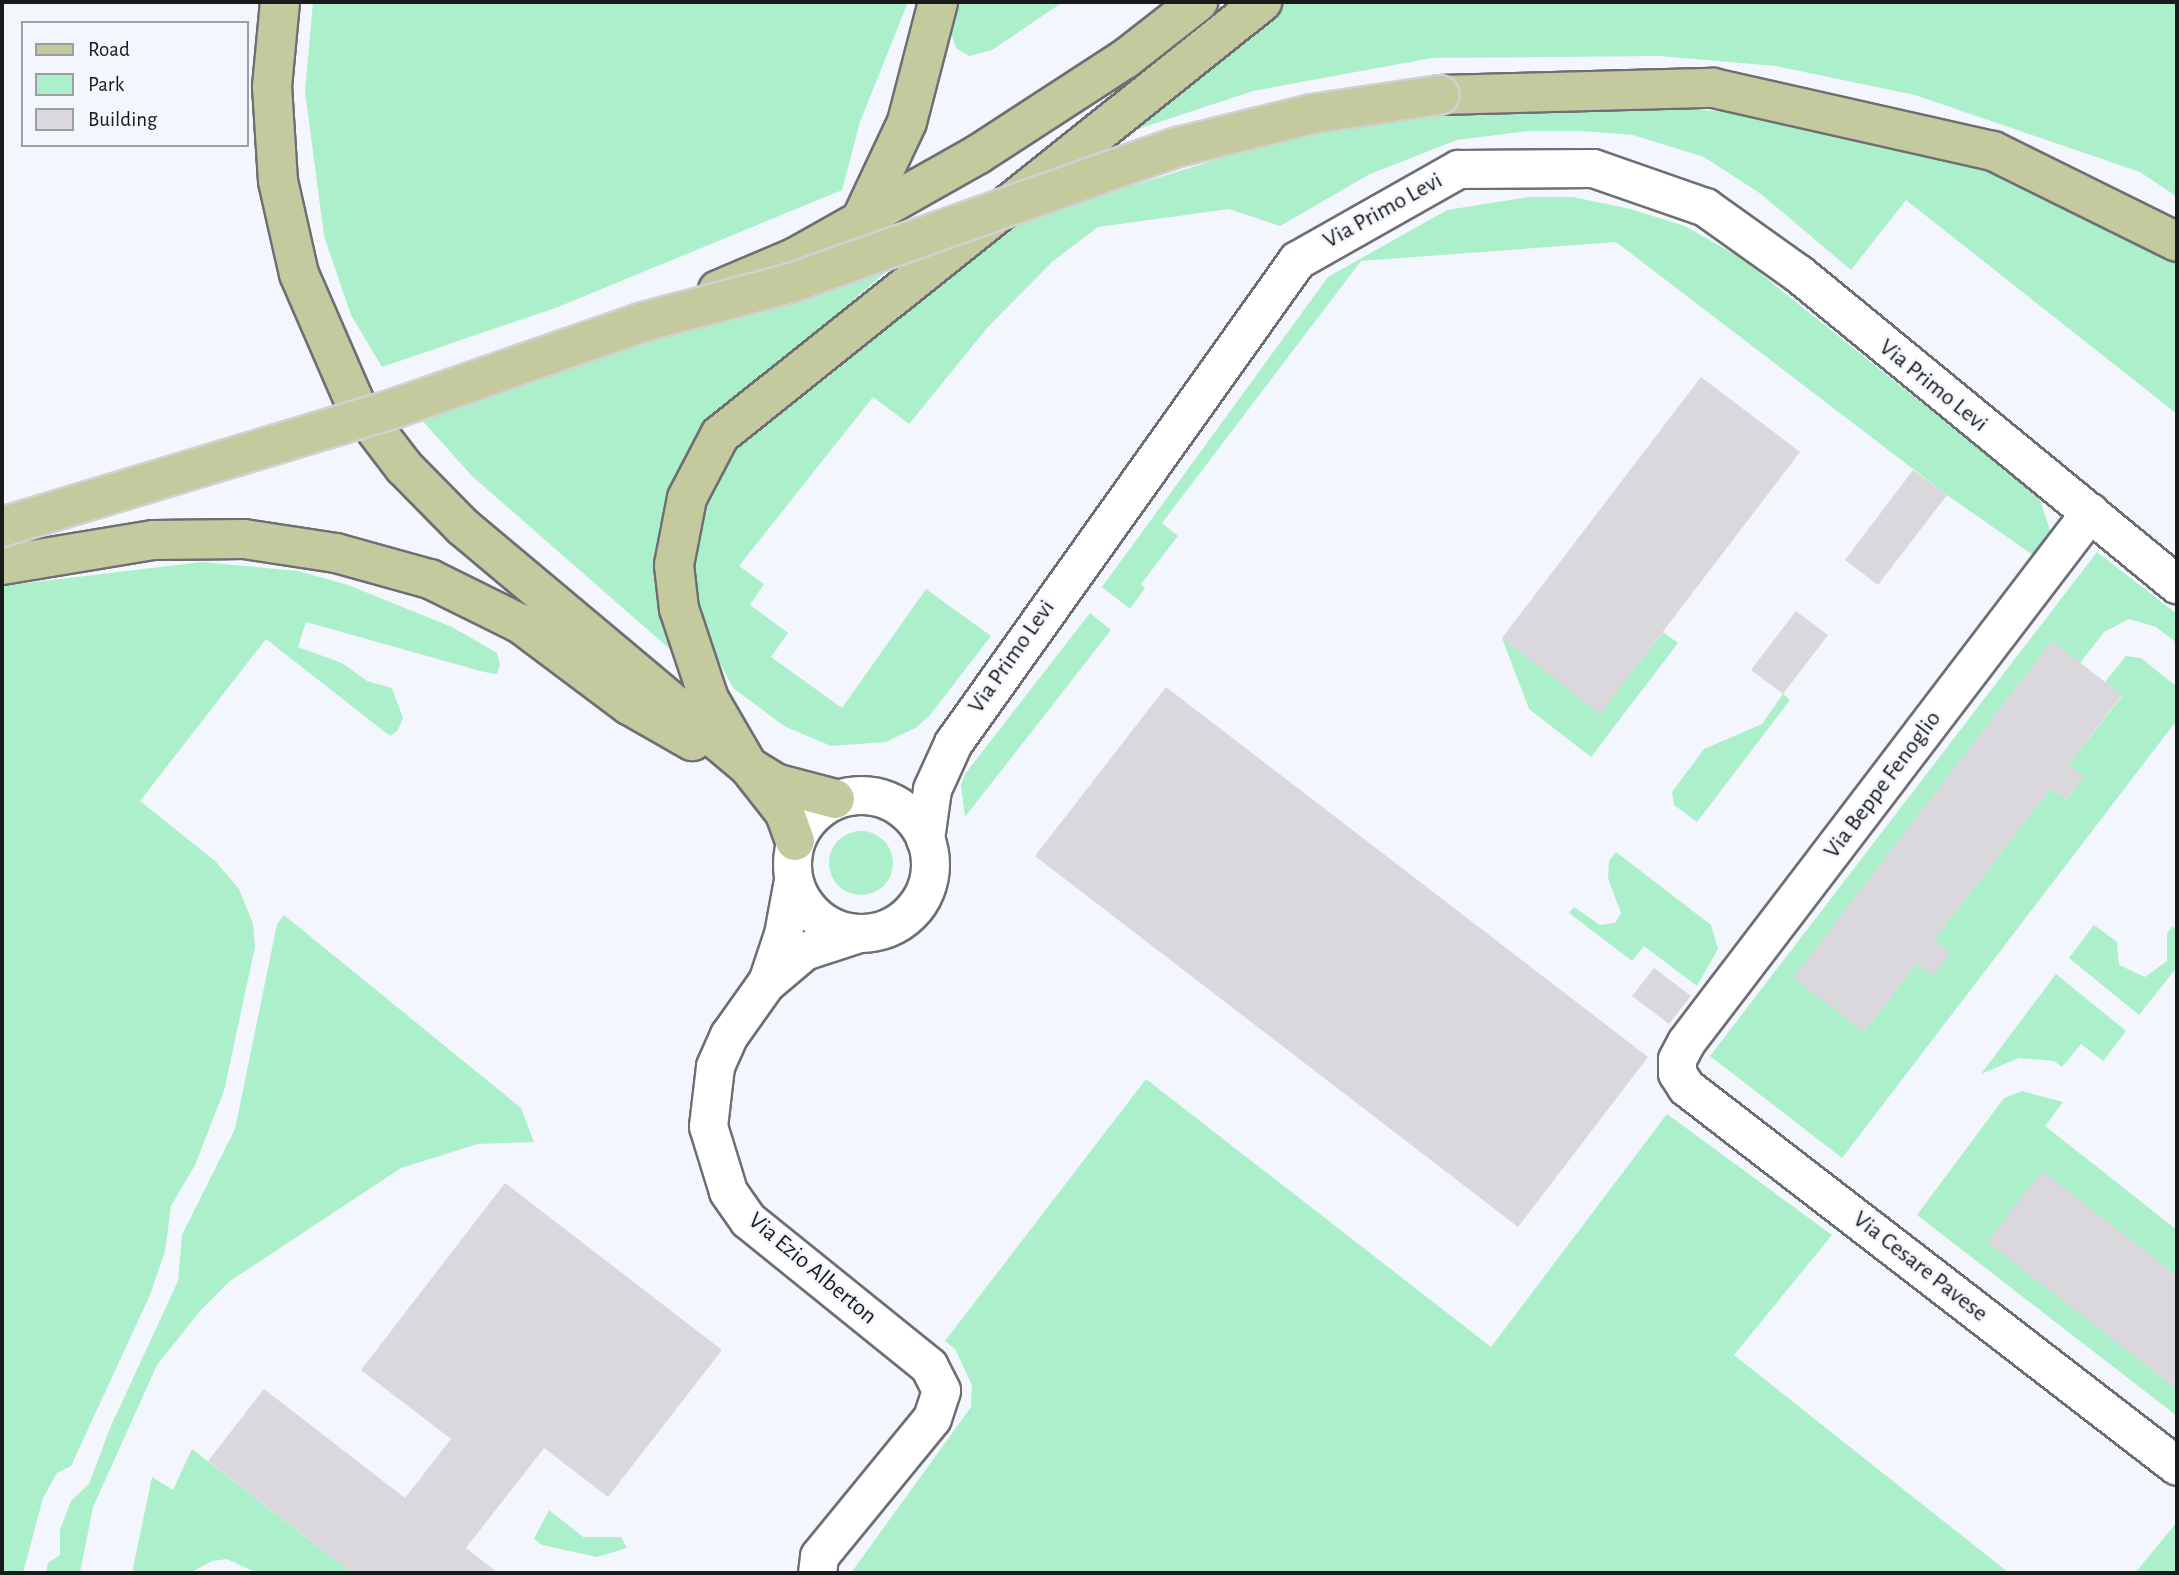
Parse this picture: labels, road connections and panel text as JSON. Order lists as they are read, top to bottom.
{
  "streets": {
    "street": [
      "Via Primo Levi",
      "Via Beppe Fenoglio",
      "Via Cesare Pavese",
      "Via Ezio Alberton"
    ]
  },
  "crossings": [
    ["Via Primo Levi", "Via Beppe Fenoglio"],
    ["Via Primo Levi", "Via Ezio Alberton"],
    ["Via Beppe Fenoglio", "Via Cesare Pavese"]
  ],
  "legend": ["Road", "Park", "Building"]
}
